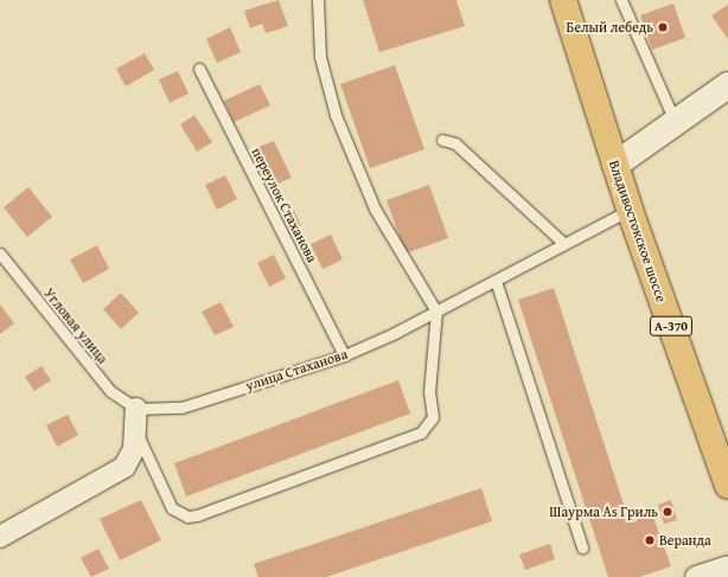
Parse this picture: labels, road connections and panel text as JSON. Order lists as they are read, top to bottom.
{
  "streets": {
    "highway": ["Владивостокское шоссе", "А-370"],
    "lane": ["переулок Стаханова", "Угловая улица", "улица Стаханова"]
  },
  "crossings": [
    ["переулок Стаханова", "улица Стаханова"],
    ["Владивостокское шоссе", "улица Стаханова"],
    ["Угловая улица", "улица Стаханова"]
  ],
  "places": ["Белый лебедь", "Шаурма As Гриль", "Веранда"]
}
